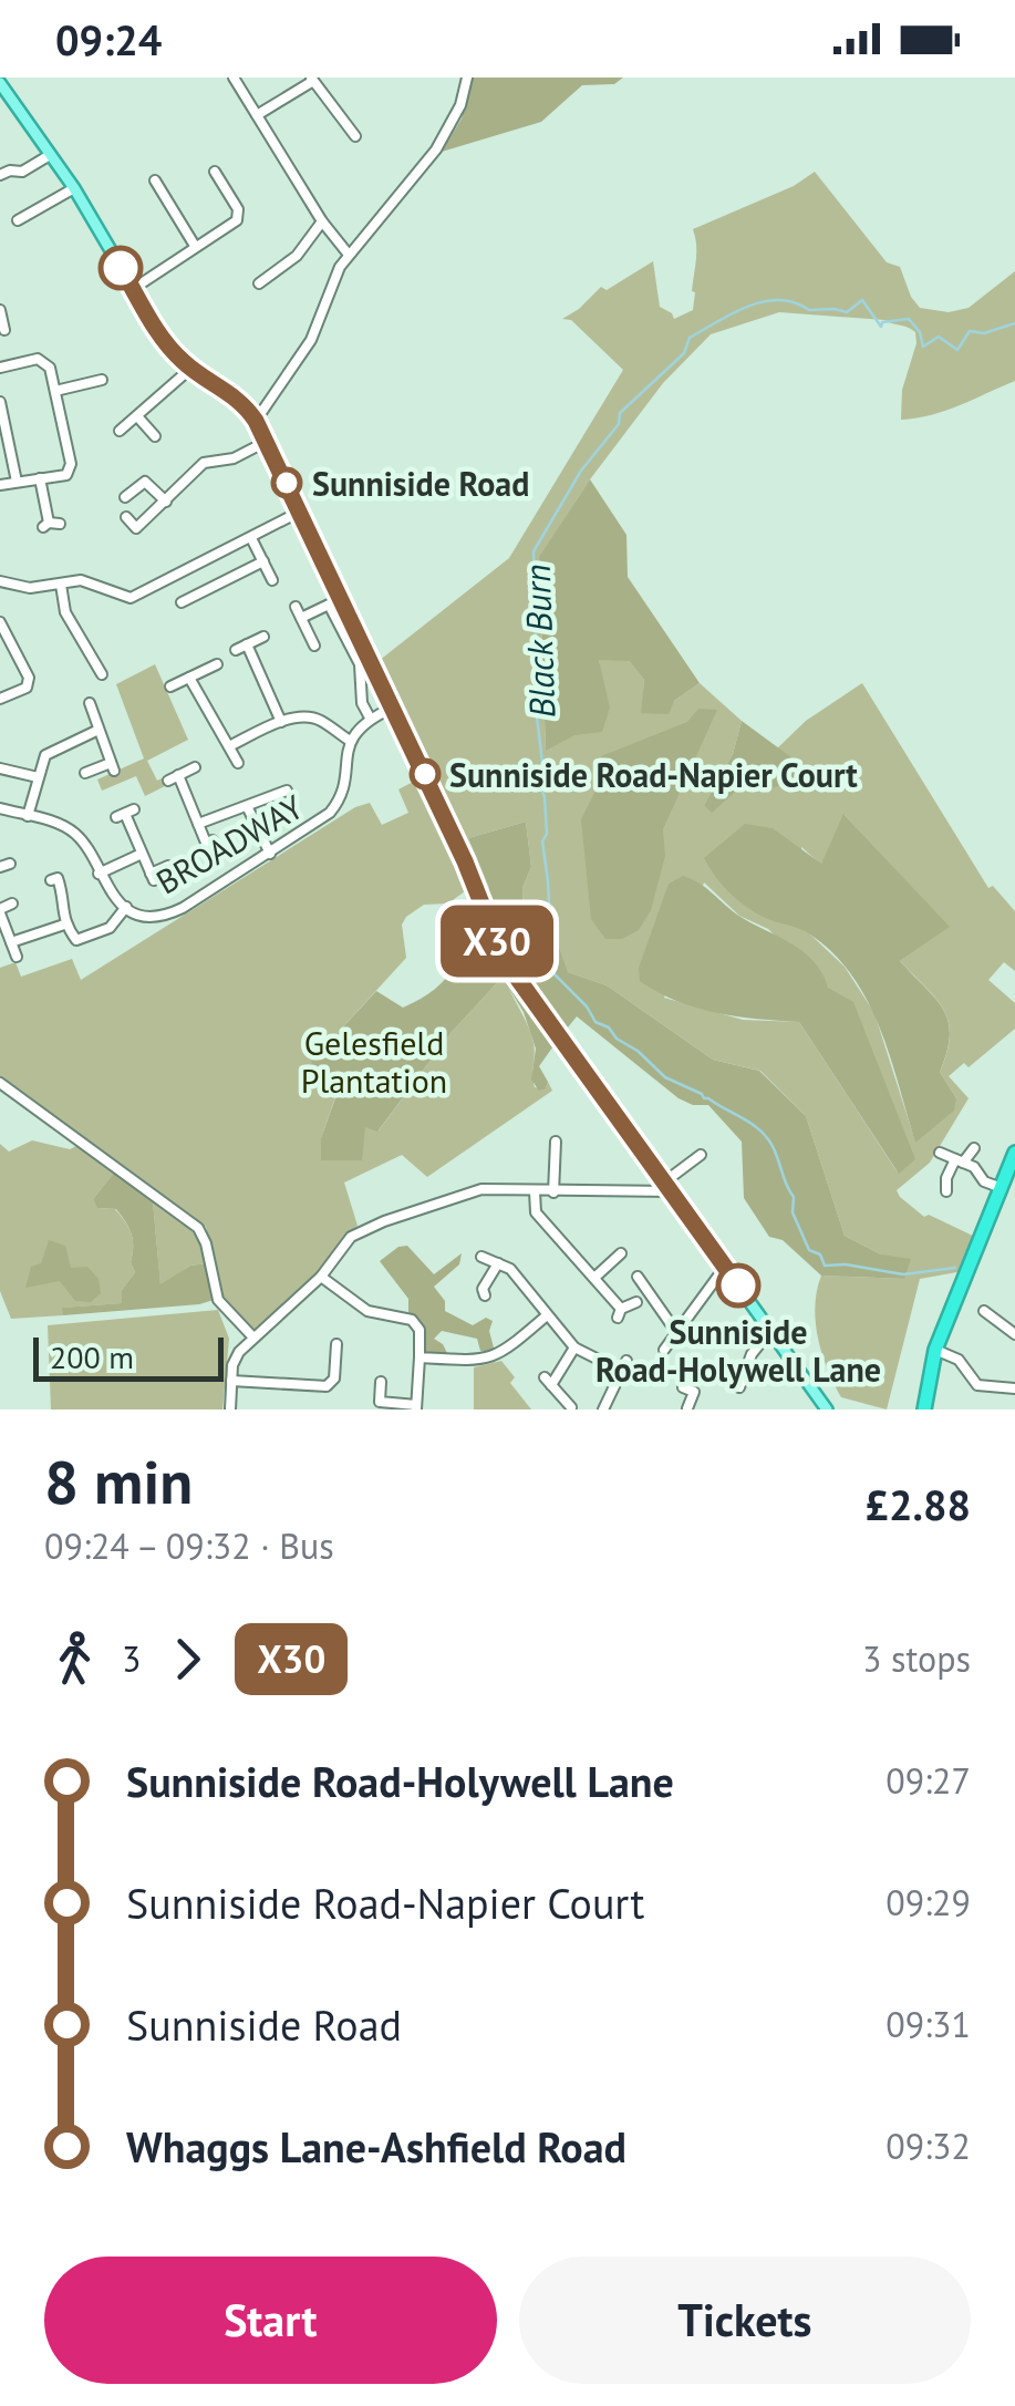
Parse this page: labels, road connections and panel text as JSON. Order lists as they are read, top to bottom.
{
  "streets": {
    "street": ["BROADWAY"]
  },
  "water": ["Black Burn"],
  "parks": ["Gelesfield Plantation"],
  "places": ["Sunniside Road", "Sunniside Road-Napier Court", "Sunniside Road-Holywell Lane"],
  "lines": ["bus line X30"],
  "scale_bar": "200 m",
  "page": {
    "status": "09:24",
    "on_map": "X30",
    "scale": "200 m",
    "heading": ["8 min", "09:24 – 09:32 · Bus", "£2.88"],
    "legs": ["3", "X30", "3 stops"],
    "list": [
      {
        "name": "Sunniside Road-Holywell Lane",
        "value": "09:27"
      },
      {
        "name": "Sunniside Road-Napier Court",
        "value": "09:29"
      },
      {
        "name": "Sunniside Road",
        "value": "09:31"
      },
      {
        "name": "Whaggs Lane-Ashfield Road",
        "value": "09:32"
      }
    ],
    "buttons": ["Start", "Tickets"]
  }
}
